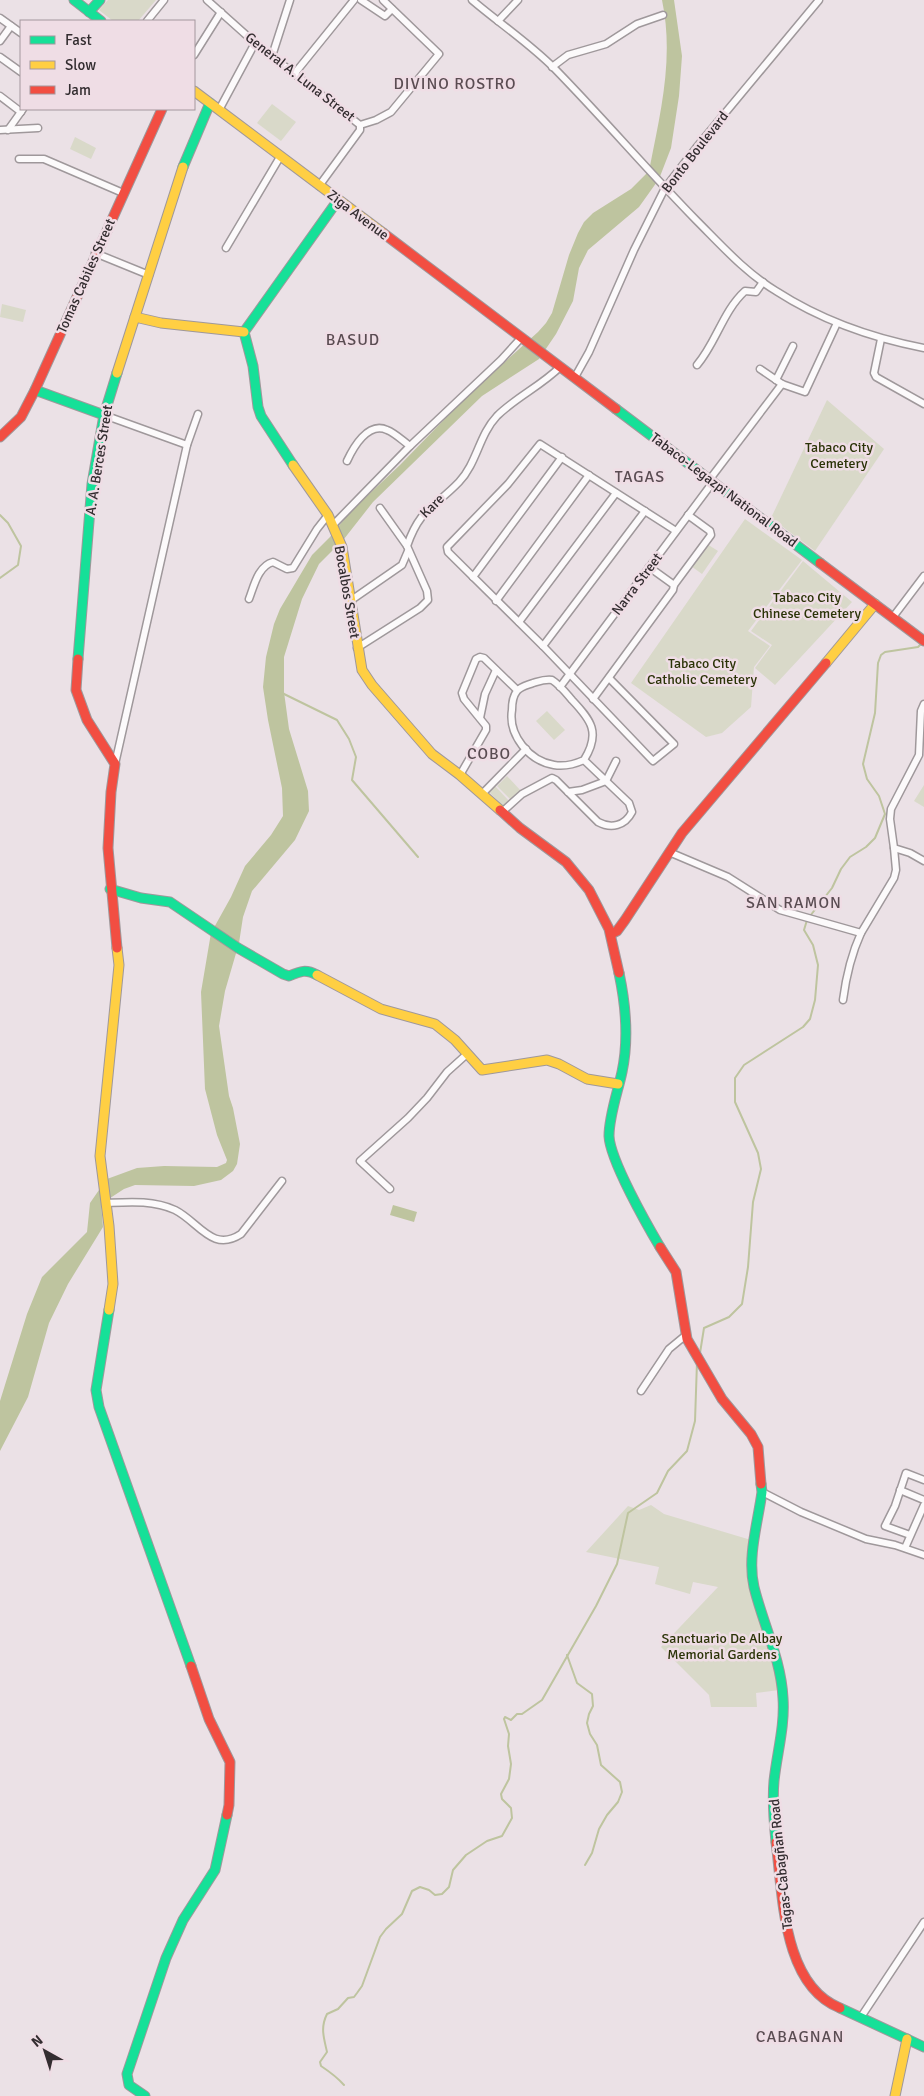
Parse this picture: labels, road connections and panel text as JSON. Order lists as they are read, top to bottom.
{
  "streets": {
    "street": [
      "General A. Luna Street",
      "Bonto Boulevard",
      "Ziga Avenue",
      "Tomas Cabiles Street",
      "A. A. Berces Street",
      "Tabaco-Legazpi National Road",
      "Kare",
      "Narra Street",
      "Bocalbos Street",
      "Tagas-Cabagñan Road"
    ]
  },
  "crossings": [
    ["General A. Luna Street", "Ziga Avenue"],
    ["Bonto Boulevard", "Tabaco-Legazpi National Road"],
    ["Ziga Avenue", "A. A. Berces Street"],
    ["Ziga Avenue", "Tabaco-Legazpi National Road"],
    ["Tabaco-Legazpi National Road", "Kare"],
    ["Tabaco-Legazpi National Road", "Narra Street"],
    ["Kare", "Bocalbos Street"],
    ["Bocalbos Street", "Tagas-Cabagñan Road"]
  ],
  "districts": [
    "DIVINO ROSTRO",
    "BASUD",
    "TAGAS",
    "COBO",
    "SAN RAMON",
    "CABAGNAN"
  ],
  "parks": [
    "Tabaco City Cemetery",
    "Tabaco City Chinese Cemetery",
    "Tabaco City Catholic Cemetery",
    "Sanctuario De Albay Memorial Gardens"
  ],
  "legend": ["Fast", "Slow", "Jam"],
  "north": "top left"
}
